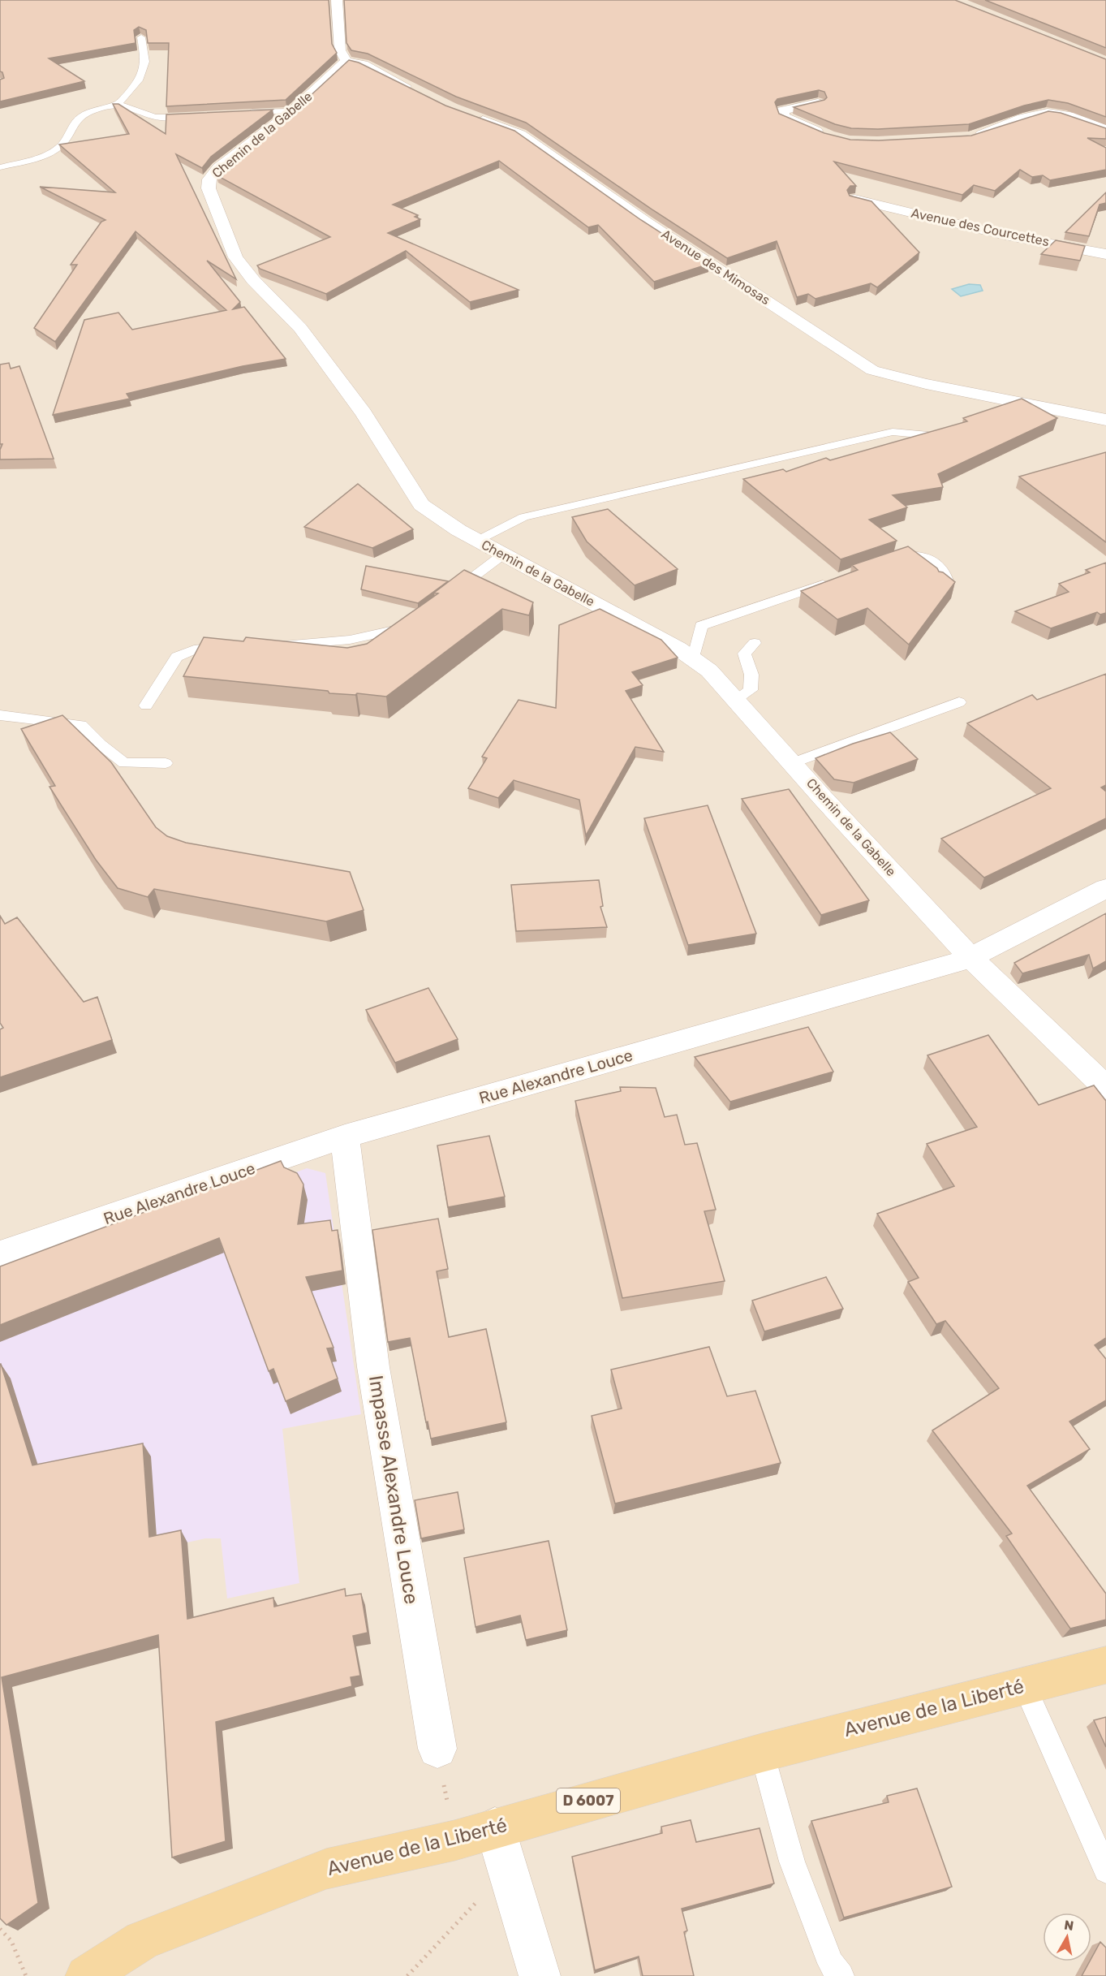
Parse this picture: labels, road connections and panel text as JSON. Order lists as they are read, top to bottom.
{
  "streets": {
    "main road": ["Avenue de la Liberté", "D 6007"],
    "street": [
      "Chemin de la Gabelle",
      "Avenue des Courcettes",
      "Avenue des Mimosas",
      "Rue Alexandre Louce",
      "Impasse Alexandre Louce"
    ]
  },
  "crossings": [
    ["Chemin de la Gabelle", "Rue Alexandre Louce"],
    ["Rue Alexandre Louce", "Impasse Alexandre Louce"]
  ],
  "north": "top"
}
